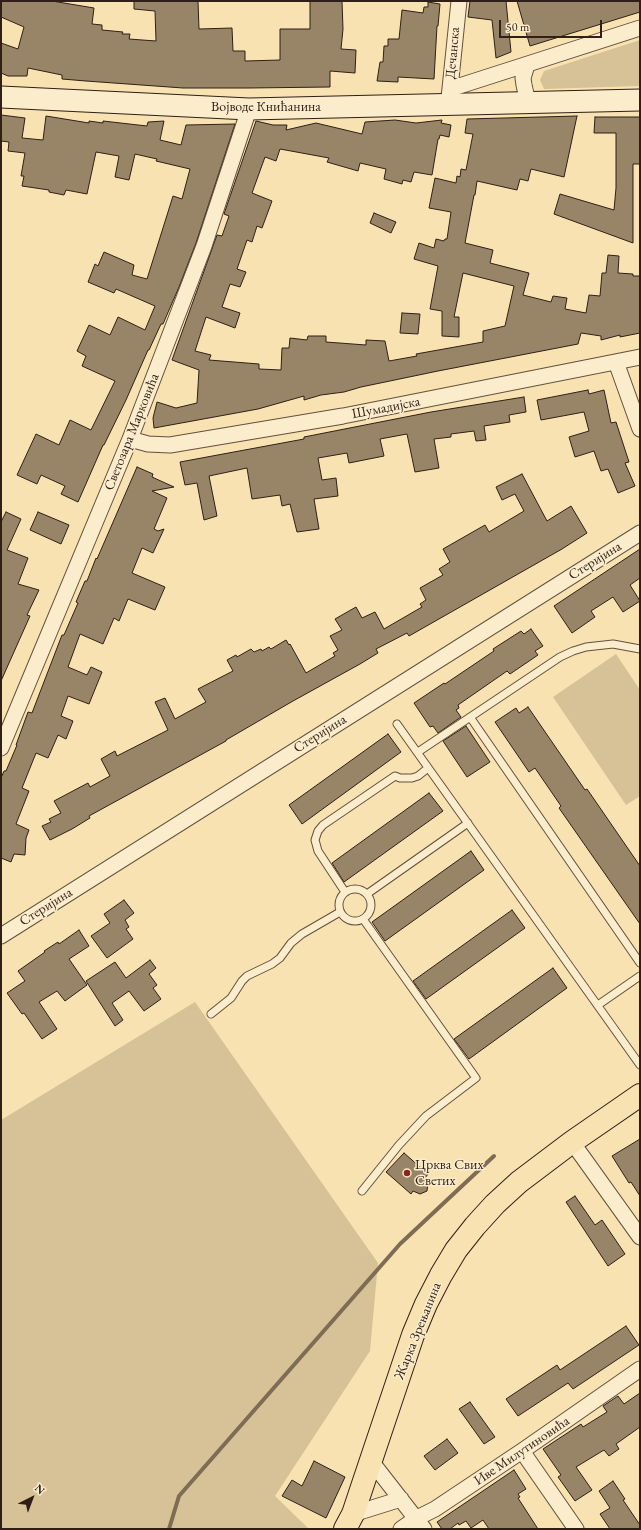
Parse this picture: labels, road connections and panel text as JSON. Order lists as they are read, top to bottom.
{
  "streets": {
    "main road": ["Жарка Зрењанина"],
    "street": [
      "Дечанска",
      "Војводе Книћанина",
      "Шумадијска",
      "Светозара Марковића",
      "Стеријина",
      "Иве Милутиновића"
    ]
  },
  "crossings": [
    ["Дечанска", "Војводе Книћанина"],
    ["Војводе Книћанина", "Светозара Марковића"],
    ["Шумадијска", "Светозара Марковића"]
  ],
  "places": ["Црква Свих Светих"],
  "scale_bar": "50 m",
  "north": "top right"
}
